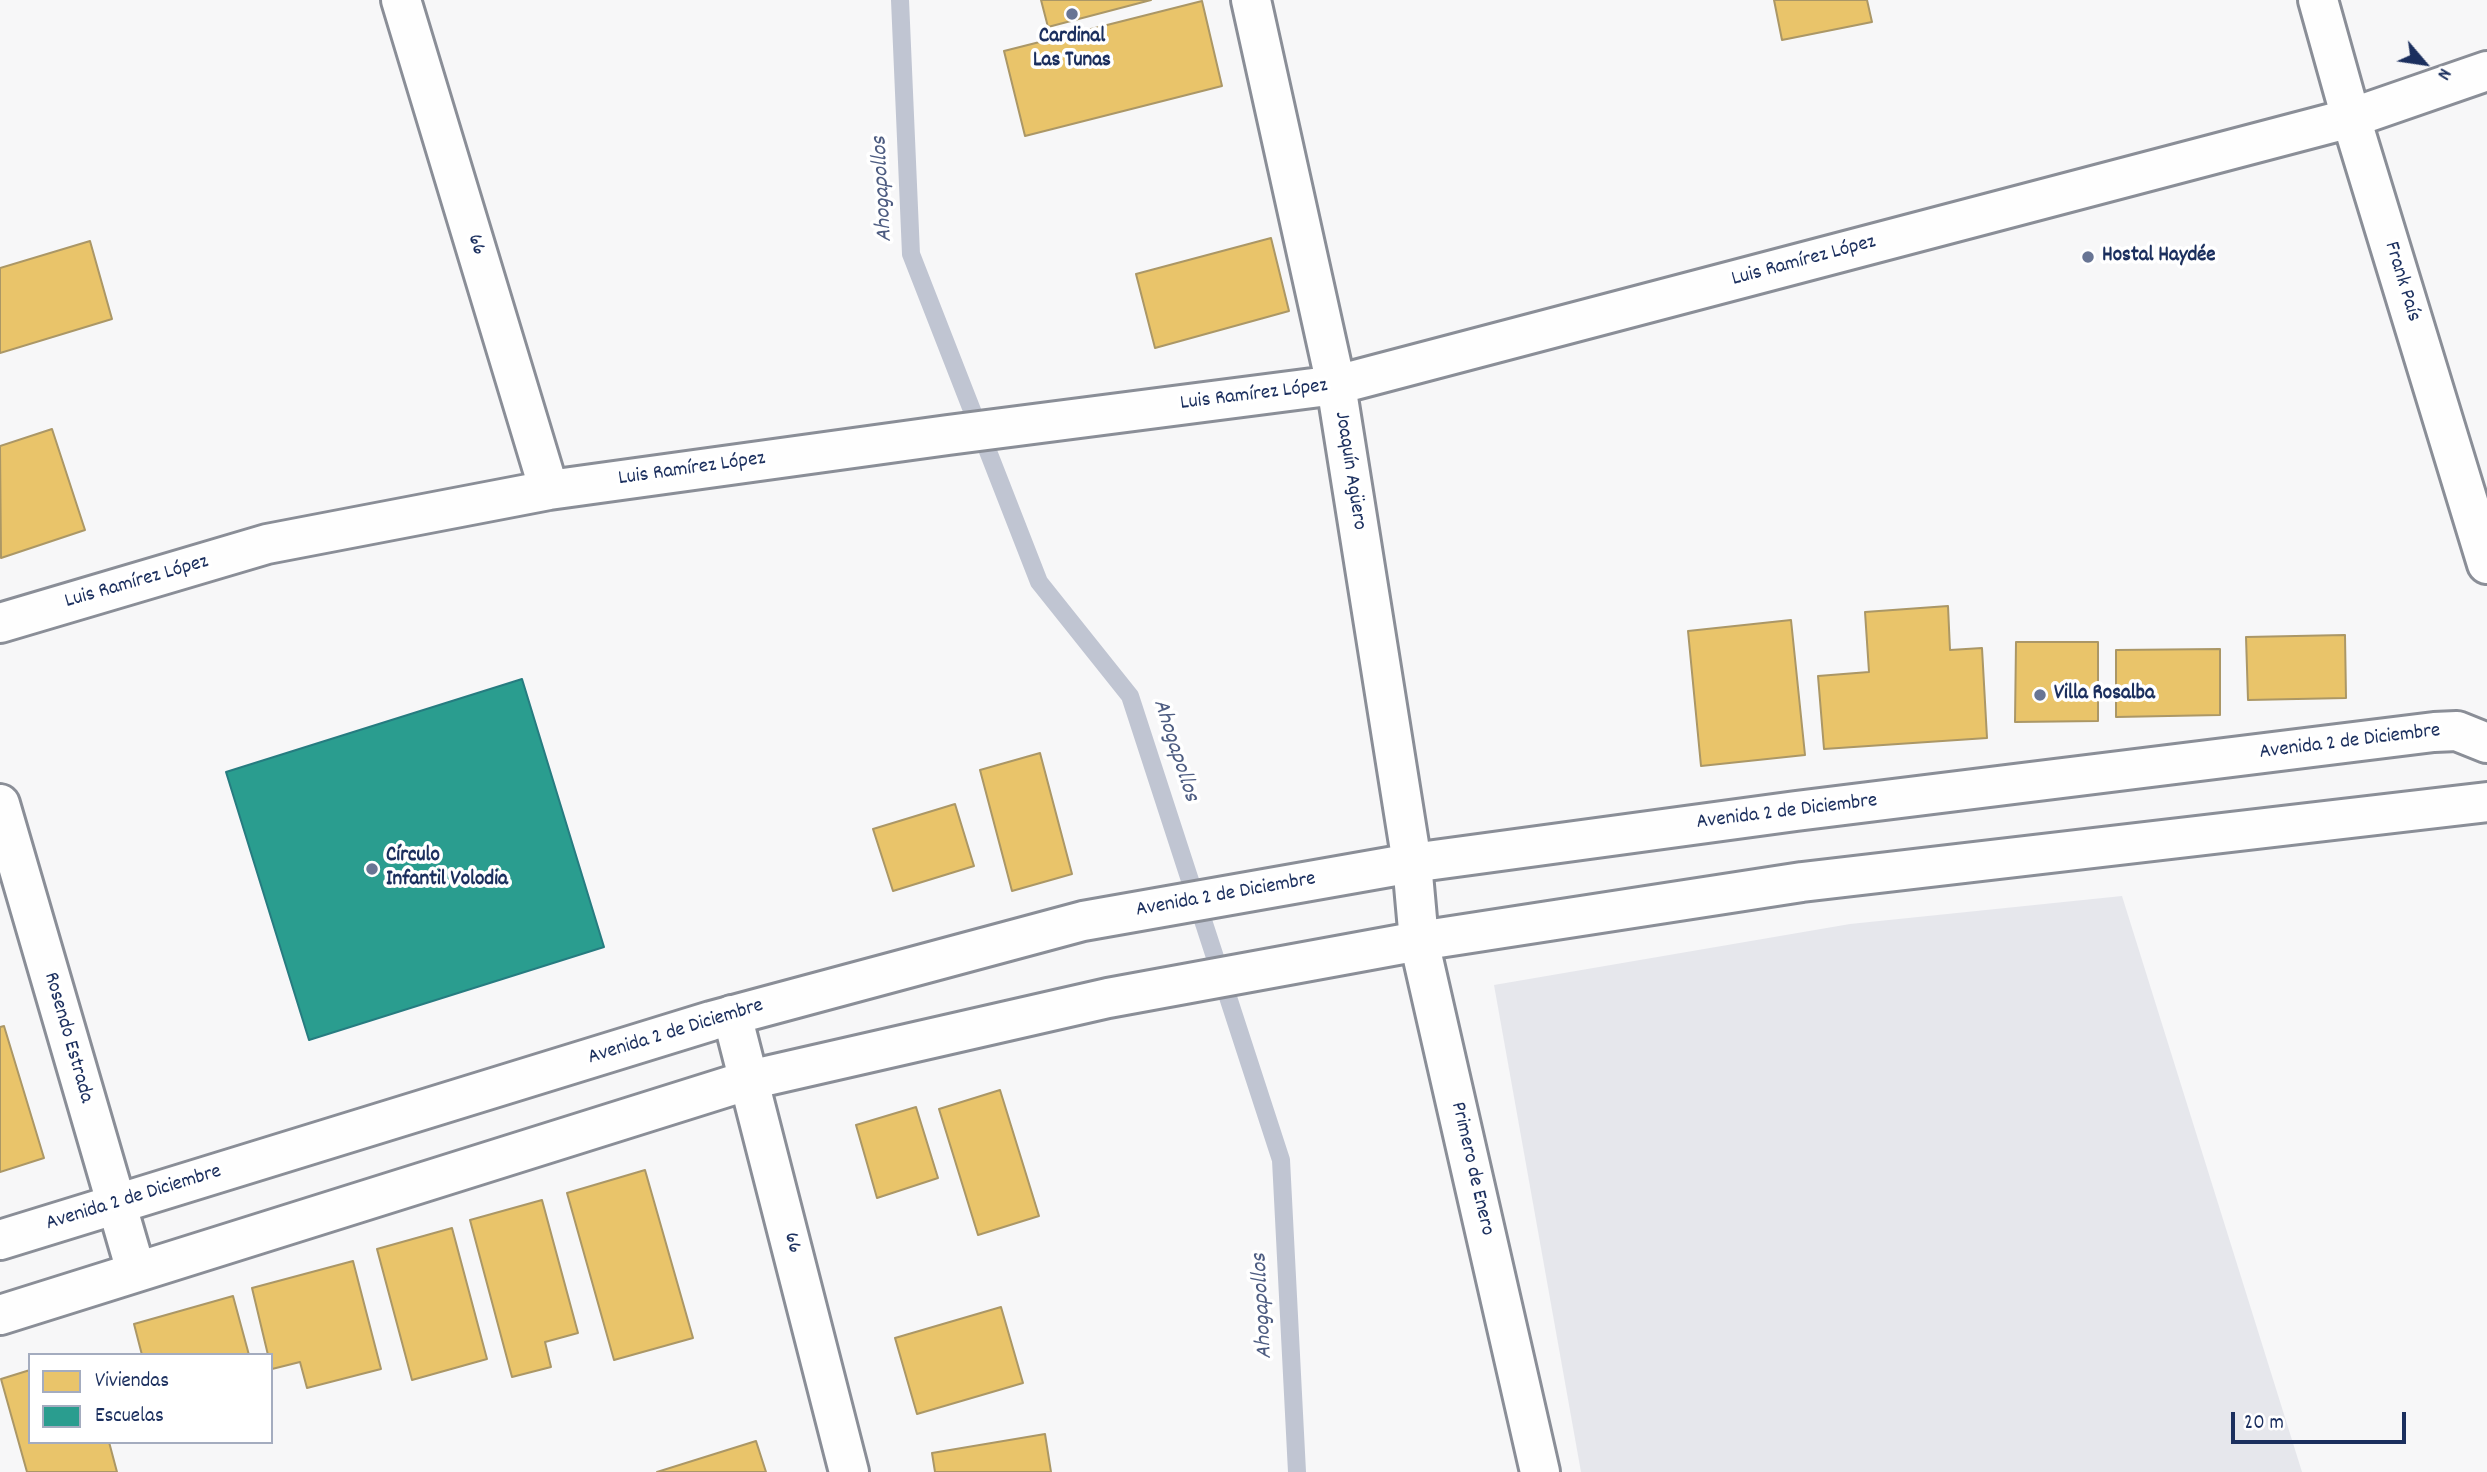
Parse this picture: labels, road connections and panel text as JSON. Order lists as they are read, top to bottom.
{
  "streets": {
    "main road": [
      "66",
      "Luis Ramírez López",
      "Frank País",
      "Joaquín Agüero",
      "Avenida 2 de Diciembre",
      "Rosendo Estrada",
      "Primero de Enero"
    ]
  },
  "crossings": [
    ["66", "Luis Ramírez López"],
    ["66", "Avenida 2 de Diciembre"],
    ["Luis Ramírez López", "Frank País"],
    ["Luis Ramírez López", "Joaquín Agüero"],
    ["Joaquín Agüero", "Avenida 2 de Diciembre"],
    ["Joaquín Agüero", "Primero de Enero"],
    ["Avenida 2 de Diciembre", "Rosendo Estrada"],
    ["Avenida 2 de Diciembre", "Primero de Enero"]
  ],
  "water": ["Ahogapollos"],
  "places": [
    "Cardinal Las Tunas",
    "Hostal Haydée",
    "Villa Rosalba",
    "Círculo Infantil Volodia"
  ],
  "legend": ["Viviendas", "Escuelas"],
  "scale_bar": "20 m",
  "north": "bottom right"
}
